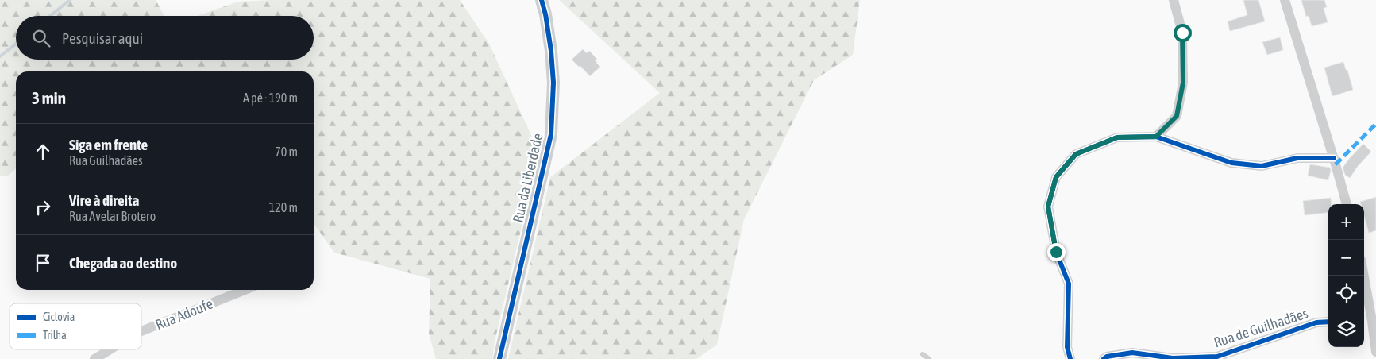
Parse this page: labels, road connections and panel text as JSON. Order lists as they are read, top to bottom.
{
  "streets": {
    "street": ["Rua da Liberdade", "Rua Adoufe", "Rua de Guilhadães"]
  },
  "legend": ["Ciclovia", "Trilha"],
  "page": {
    "search": "Pesquisar aqui",
    "heading": ["3 min", "A pé · 190 m"],
    "list": [
      ["Siga em frente", "Rua Guilhadães", "70 m"],
      ["Vire à direita", "Rua Avelar Brotero", "120 m"],
      "Chegada ao destino"
    ],
    "map_buttons": ["+", "−"]
  }
}
